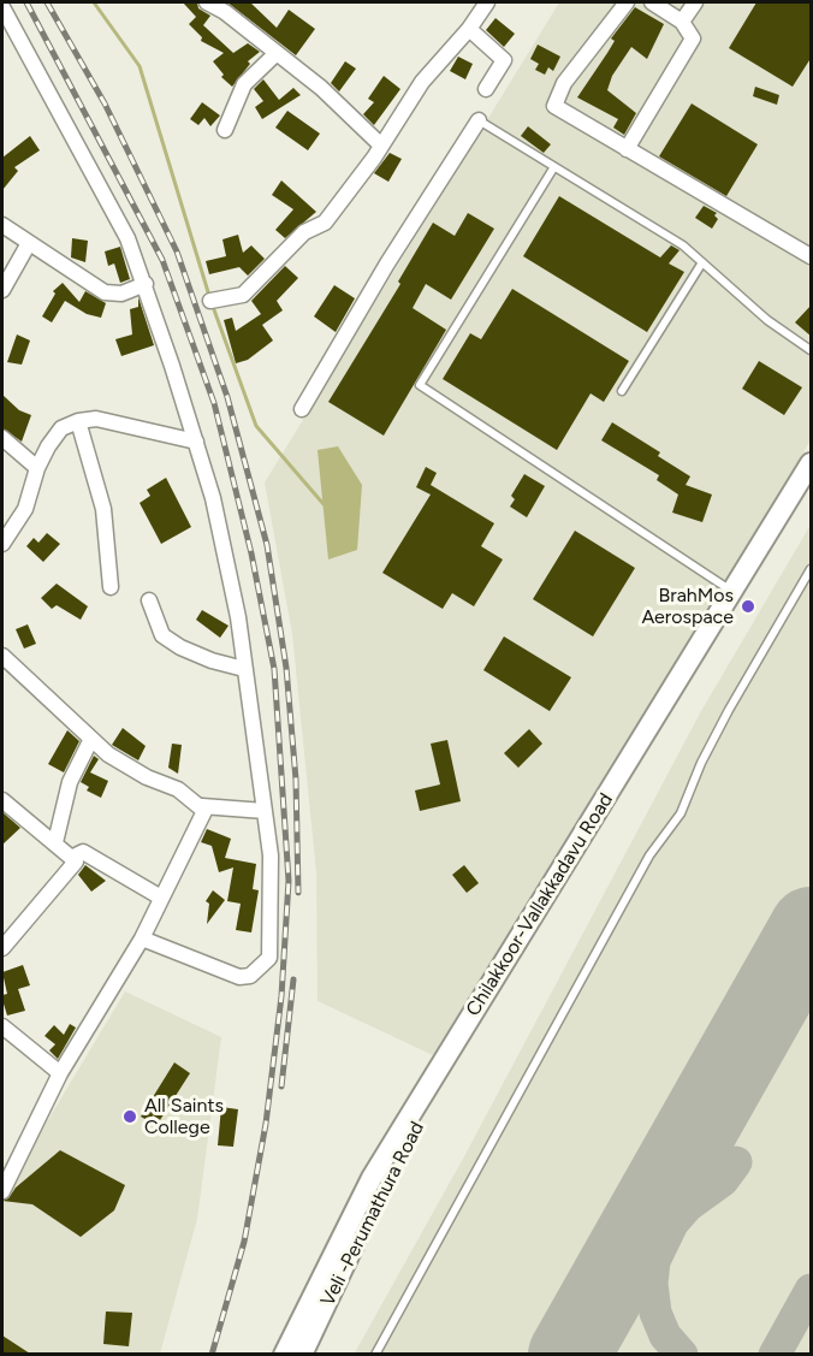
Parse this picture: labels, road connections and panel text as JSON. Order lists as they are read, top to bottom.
{
  "streets": {
    "main road": ["Chilakkoor-Vallakkadavu Road", "Veli -Perumathura Road"]
  },
  "places": ["BrahMos Aerospace", "All Saints College"]
}
